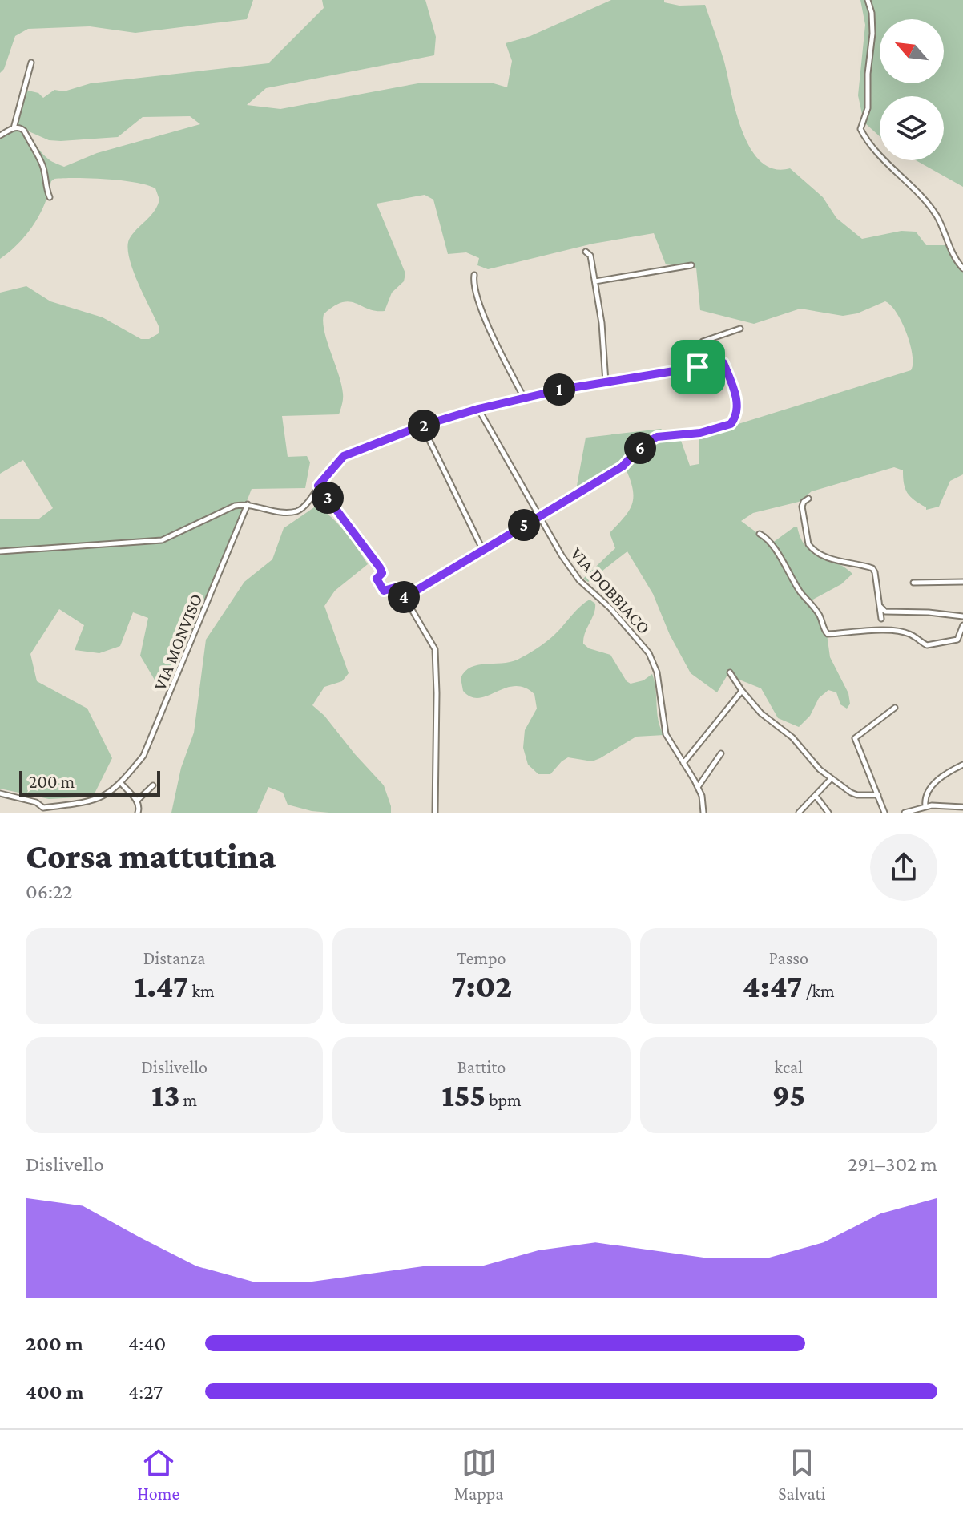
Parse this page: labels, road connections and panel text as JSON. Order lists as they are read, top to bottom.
{
  "streets": {
    "street": ["VIA DOBBIACO", "VIA MONVISO"]
  },
  "scale_bar": "200 m",
  "north": "top left",
  "page": {
    "pins": [
      "1",
      "2",
      "6",
      "3",
      "5",
      "4"
    ],
    "scale": "200 m",
    "heading": ["Corsa mattutina", "06:22"],
    "stats": [
      ["Distanza", "1.47 km"],
      ["Tempo", "7:02"],
      ["Passo", "4:47 /km"],
      ["Dislivello", "13 m"],
      ["Battito", "155 bpm"],
      ["kcal", "95"]
    ],
    "chart": ["Dislivello", "291–302 m"],
    "list": [
      {
        "name": "200 m",
        "note": "4:40"
      },
      {
        "name": "400 m",
        "note": "4:27"
      }
    ],
    "tabs": ["Home", "Mappa", "Salvati"]
  }
}
